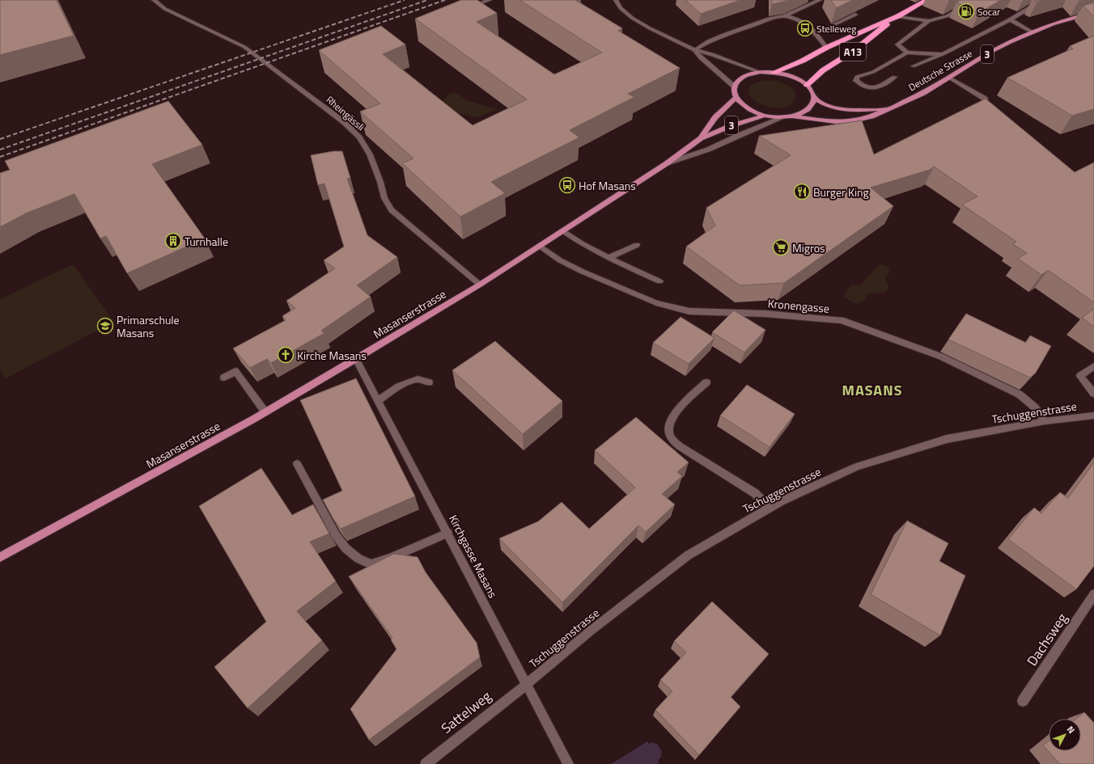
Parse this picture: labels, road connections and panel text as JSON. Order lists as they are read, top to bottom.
{
  "streets": {
    "highway": ["A13"],
    "main road": ["3", "Deutsche Strasse", "Masanserstrasse"],
    "street": [
      "Rheingässli",
      "Kronengasse",
      "Tschuggenstrasse",
      "Kirchgasse Masans",
      "Dachsweg",
      "Sattelweg"
    ]
  },
  "crossings": [
    ["A13", "Deutsche Strasse"],
    ["A13", "Masanserstrasse"],
    ["Deutsche Strasse", "Masanserstrasse"],
    ["Rheingässli", "Masanserstrasse"],
    ["Kronengasse", "Masanserstrasse"],
    ["Kronengasse", "Tschuggenstrasse"],
    ["Masanserstrasse", "Kirchgasse Masans"],
    ["Tschuggenstrasse", "Kirchgasse Masans"],
    ["Tschuggenstrasse", "Sattelweg"],
    ["Kirchgasse Masans", "Sattelweg"]
  ],
  "districts": ["MASANS"],
  "places": {
    "fuel station": ["Socar"],
    "bus stop": ["Stelleweg", "Hof Masans"],
    "restaurant": ["Burger King"],
    "building": ["Turnhalle"],
    "supermarket": ["Migros"],
    "school or university": ["Primarschule Masans"],
    "church": ["Kirche Masans"]
  },
  "north": "top right"
}
